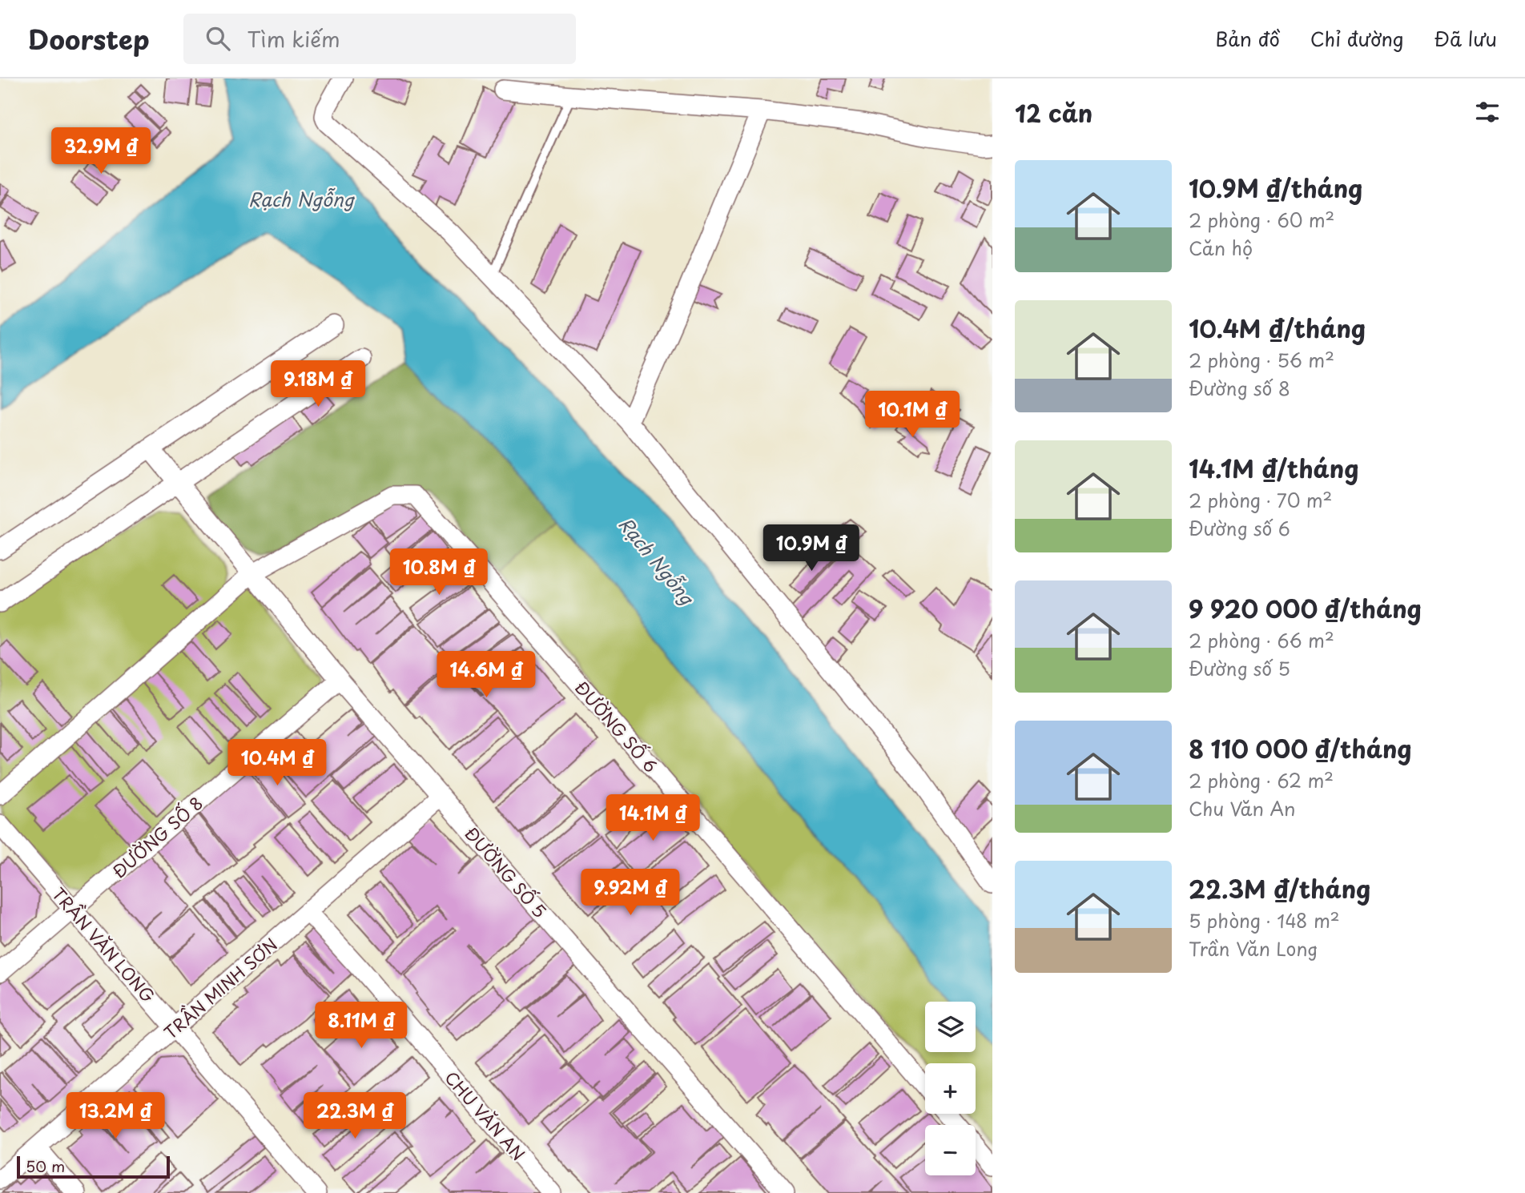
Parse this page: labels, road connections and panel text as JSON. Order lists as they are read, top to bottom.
{
  "streets": {
    "street": [
      "ĐƯỜNG SỐ 6",
      "ĐƯỜNG SỐ 8",
      "ĐƯỜNG SỐ 5",
      "TRẦN VĂN LONG",
      "TRẦN MINH SƠN",
      "CHU VĂN AN"
    ]
  },
  "crossings": [
    ["ĐƯỜNG SỐ 6", "ĐƯỜNG SỐ 5"],
    ["ĐƯỜNG SỐ 8", "ĐƯỜNG SỐ 5"],
    ["ĐƯỜNG SỐ 8", "TRẦN VĂN LONG"],
    ["ĐƯỜNG SỐ 5", "TRẦN MINH SƠN"],
    ["TRẦN VĂN LONG", "TRẦN MINH SƠN"],
    ["TRẦN MINH SƠN", "CHU VĂN AN"]
  ],
  "water": ["Rạch Ngỗng"],
  "scale_bar": "50 m",
  "page": {
    "header": "Doorstep",
    "search": "Tìm kiếm",
    "nav": ["Bản đồ", "Chỉ đường", "Đã lưu"],
    "heading": "12 căn",
    "price": [
      "32.9M ₫",
      "9.18M ₫",
      "10.1M ₫",
      "10.9M ₫",
      "10.8M ₫",
      "14.6M ₫",
      "10.4M ₫",
      "14.1M ₫",
      "9.92M ₫",
      "8.11M ₫",
      "13.2M ₫",
      "22.3M ₫"
    ],
    "list": [
      {
        "name": "10.9M ₫/tháng",
        "note": "2 phòng · 60 m² · Căn hộ"
      },
      {
        "name": "10.4M ₫/tháng",
        "note": "2 phòng · 56 m² · Đường số 8"
      },
      {
        "name": "14.1M ₫/tháng",
        "note": "2 phòng · 70 m² · Đường số 6"
      },
      {
        "name": "9 920 000 ₫/tháng",
        "note": "2 phòng · 66 m² · Đường số 5"
      },
      {
        "name": "8 110 000 ₫/tháng",
        "note": "2 phòng · 62 m² · Chu Văn An"
      },
      {
        "name": "22.3M ₫/tháng",
        "note": "5 phòng · 148 m² · Trần Văn Long"
      }
    ],
    "map_buttons": ["+", "−"],
    "scale": "50 m"
  }
}
